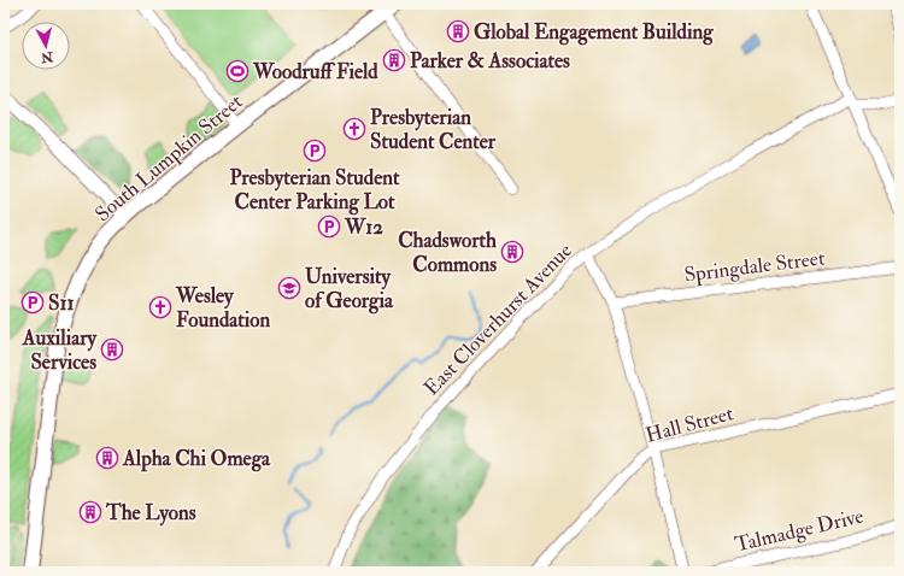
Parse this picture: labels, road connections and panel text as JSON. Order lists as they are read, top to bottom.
{
  "streets": {
    "main road": ["South Lumpkin Street"],
    "street": [
      "Springdale Street",
      "East Cloverhurst Avenue",
      "Hall Street",
      "Talmadge Drive"
    ]
  },
  "places": {
    "building": [
      "Global Engagement Building",
      "Parker & Associates",
      "Chadsworth Commons",
      "Auxiliary Services",
      "Alpha Chi Omega",
      "The Lyons"
    ],
    "sports": ["Woodruff Field"],
    "church": ["Presbyterian Student Center", "Wesley Foundation"],
    "parking": ["Presbyterian Student Center Parking Lot", "W12", "S11"],
    "school or university": ["University of Georgia"]
  },
  "north": "bottom"
}
